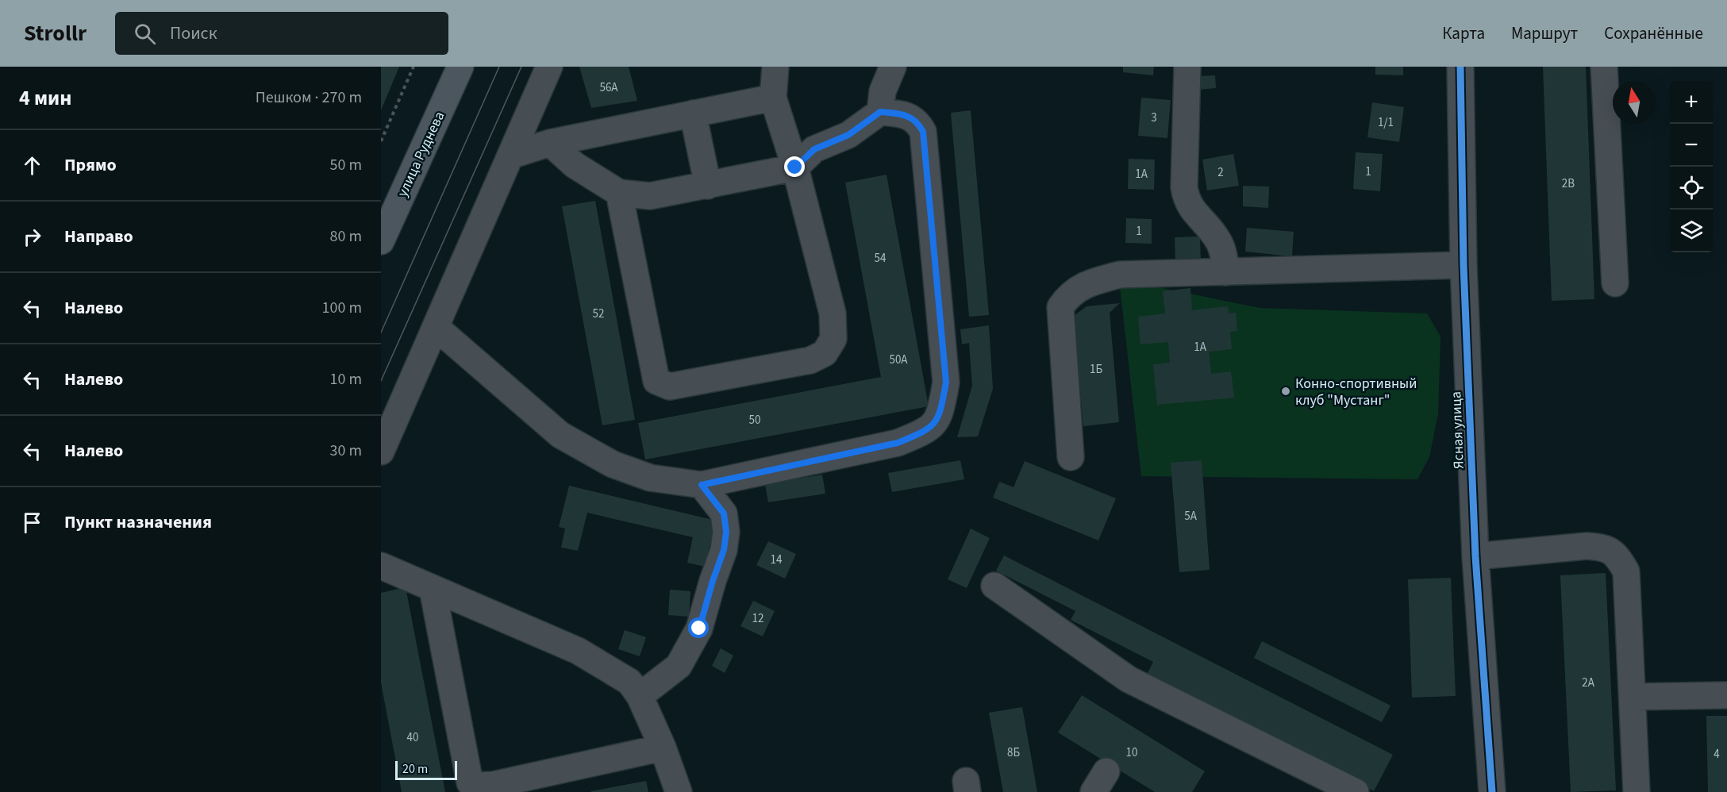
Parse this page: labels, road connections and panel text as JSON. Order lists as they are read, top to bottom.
{
  "streets": {
    "main road": ["улица Руднева"],
    "street": ["Ясная улица"]
  },
  "places": ["Конно-спортивный клуб \"Мустанг\""],
  "house_numbers": [
    "56А",
    "3",
    "1/1",
    "1",
    "2",
    "1А",
    "2В",
    "1",
    "54",
    "52",
    "1А",
    "50А",
    "1Б",
    "50",
    "5А",
    "14",
    "12",
    "2А",
    "40",
    "8Б",
    "10",
    "4"
  ],
  "scale_bar": "20 m",
  "north": "top",
  "page": {
    "header": "Strollr",
    "search": "Поиск",
    "nav": ["Карта", "Маршрут", "Сохранённые"],
    "heading": ["4 мин", "Пешком · 270 m"],
    "map_buttons": ["+", "−"],
    "list": [
      ["Прямо", "50 m"],
      ["Направо", "80 m"],
      ["Налево", "100 m"],
      ["Налево", "10 m"],
      ["Налево", "30 m"],
      "Пункт назначения"
    ],
    "scale": "20 m"
  }
}
